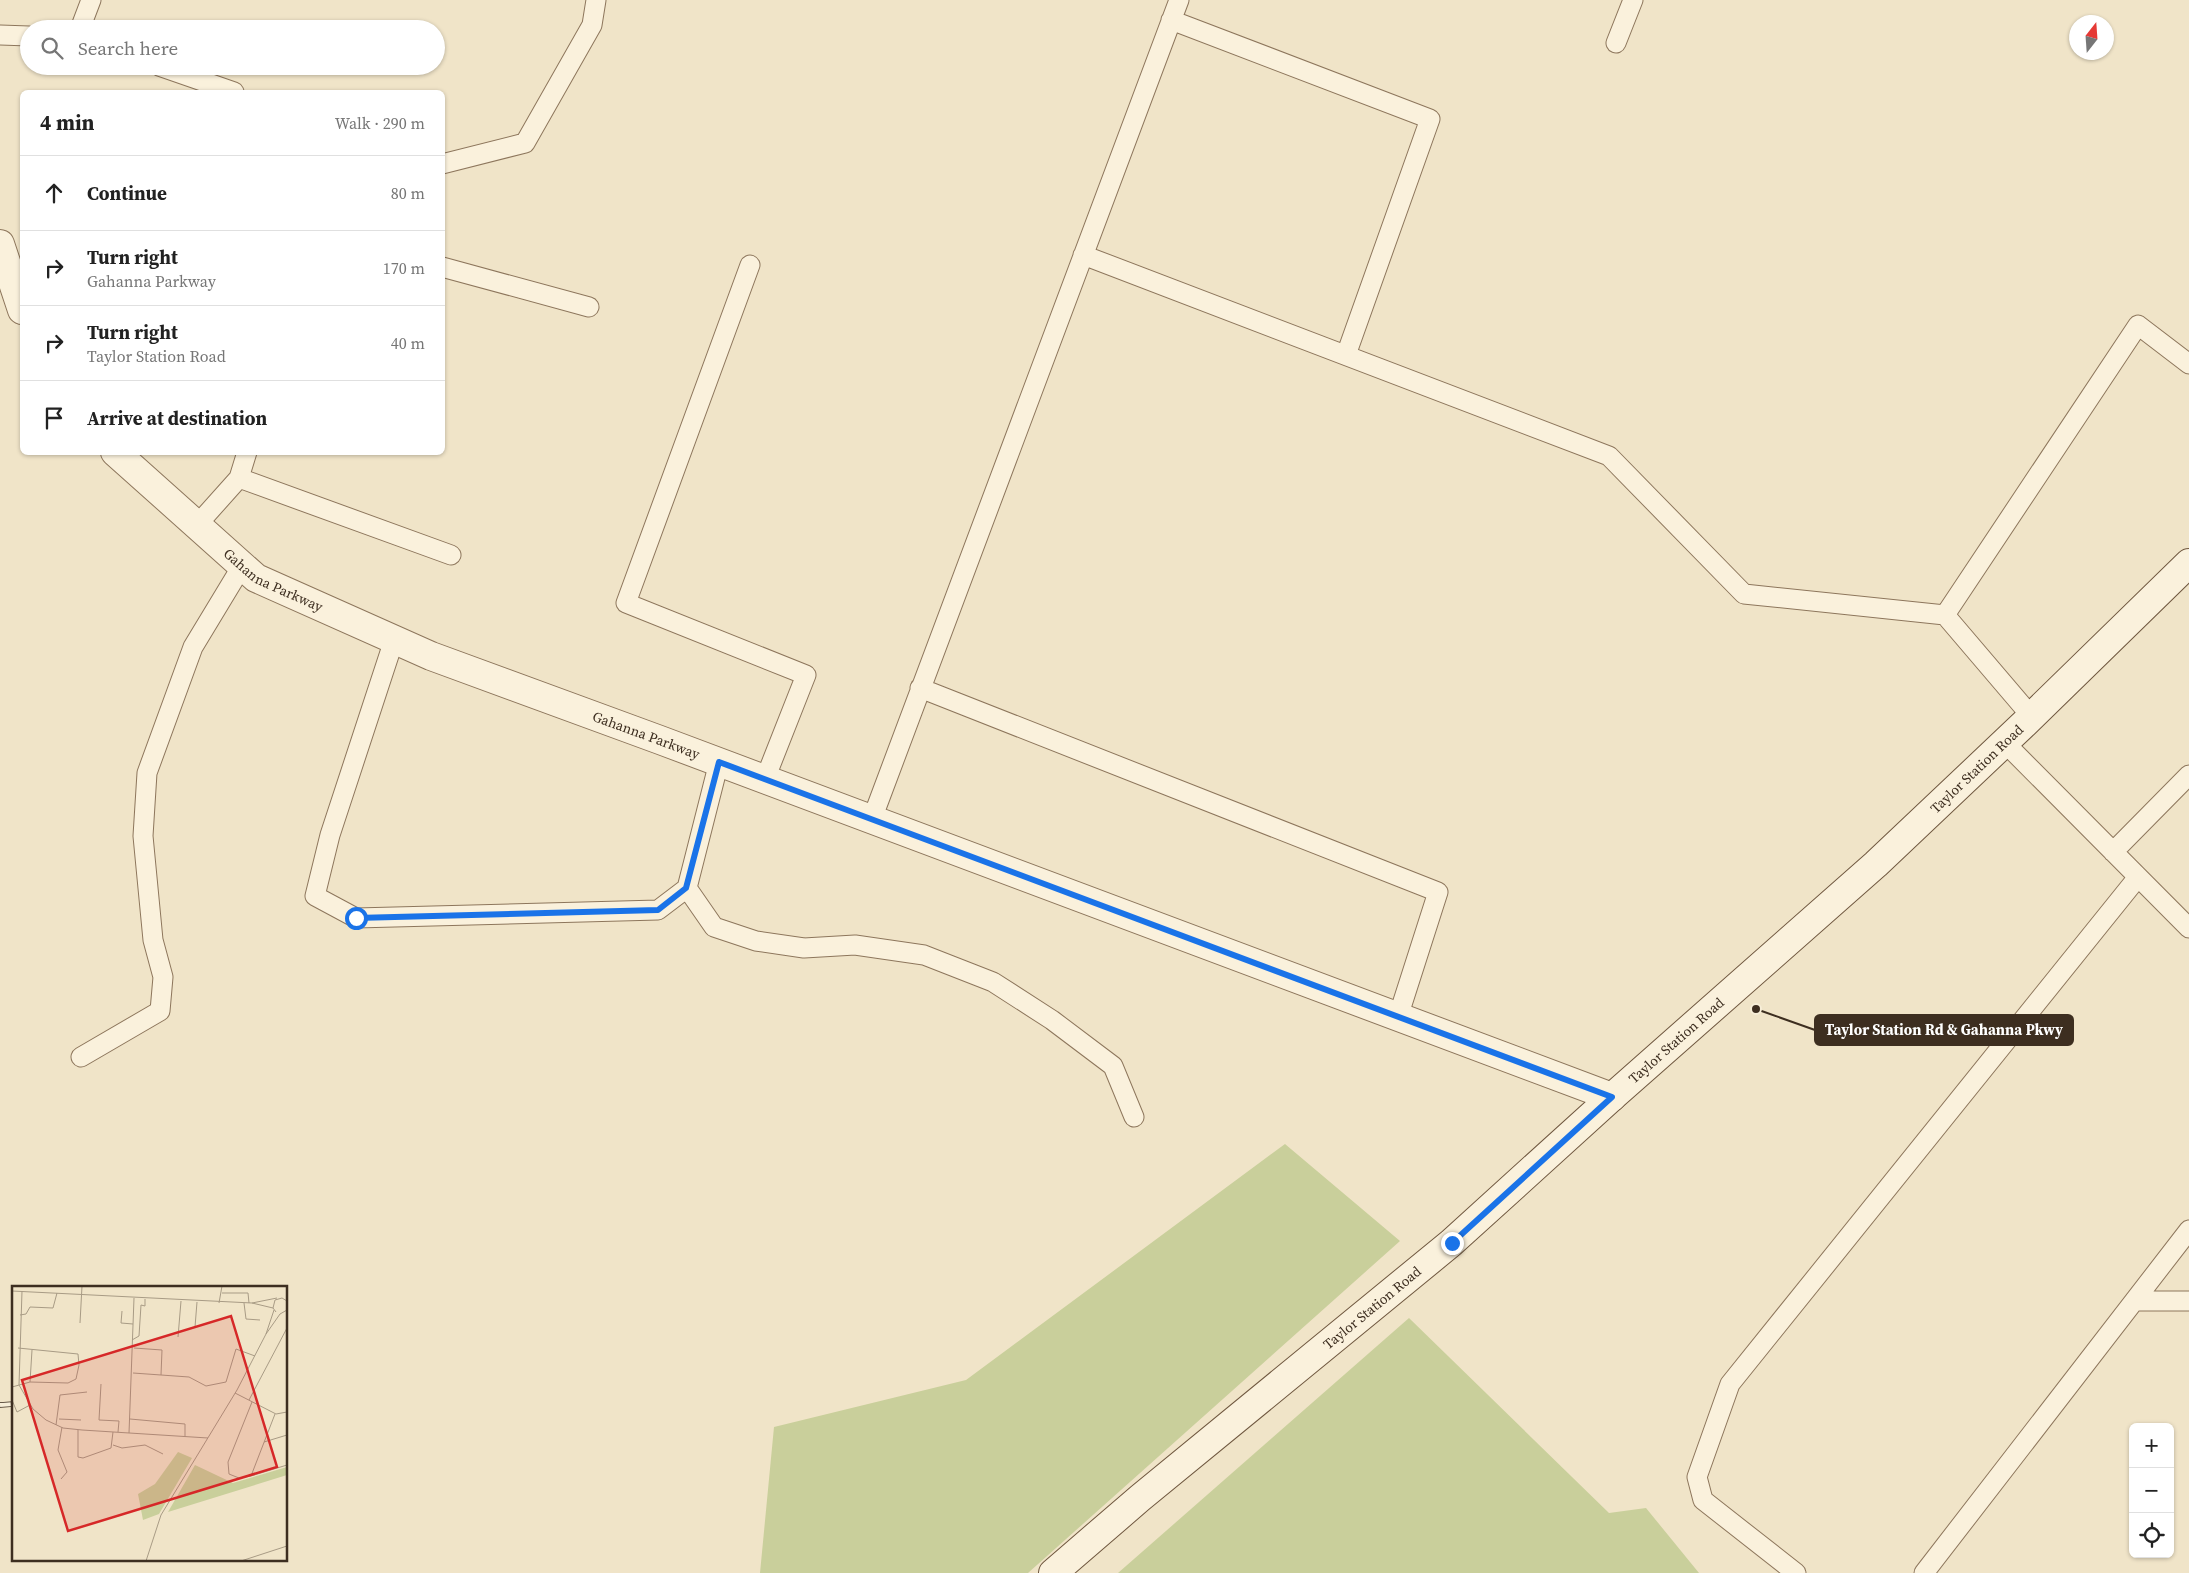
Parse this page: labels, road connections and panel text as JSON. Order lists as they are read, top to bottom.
{
  "streets": {
    "street": ["Gahanna Parkway", "Taylor Station Road"]
  },
  "crossings": [
    ["Gahanna Parkway", "Taylor Station Road"]
  ],
  "places": ["Taylor Station Rd & Gahanna Pkwy"],
  "north": "top",
  "page": {
    "search": "Search here",
    "heading": ["4 min", "Walk · 290 m"],
    "list": [
      ["Continue", "80 m"],
      ["Turn right", "Gahanna Parkway", "170 m"],
      ["Turn right", "Taylor Station Road", "40 m"],
      "Arrive at destination"
    ],
    "map_buttons": ["+", "−"]
  }
}
